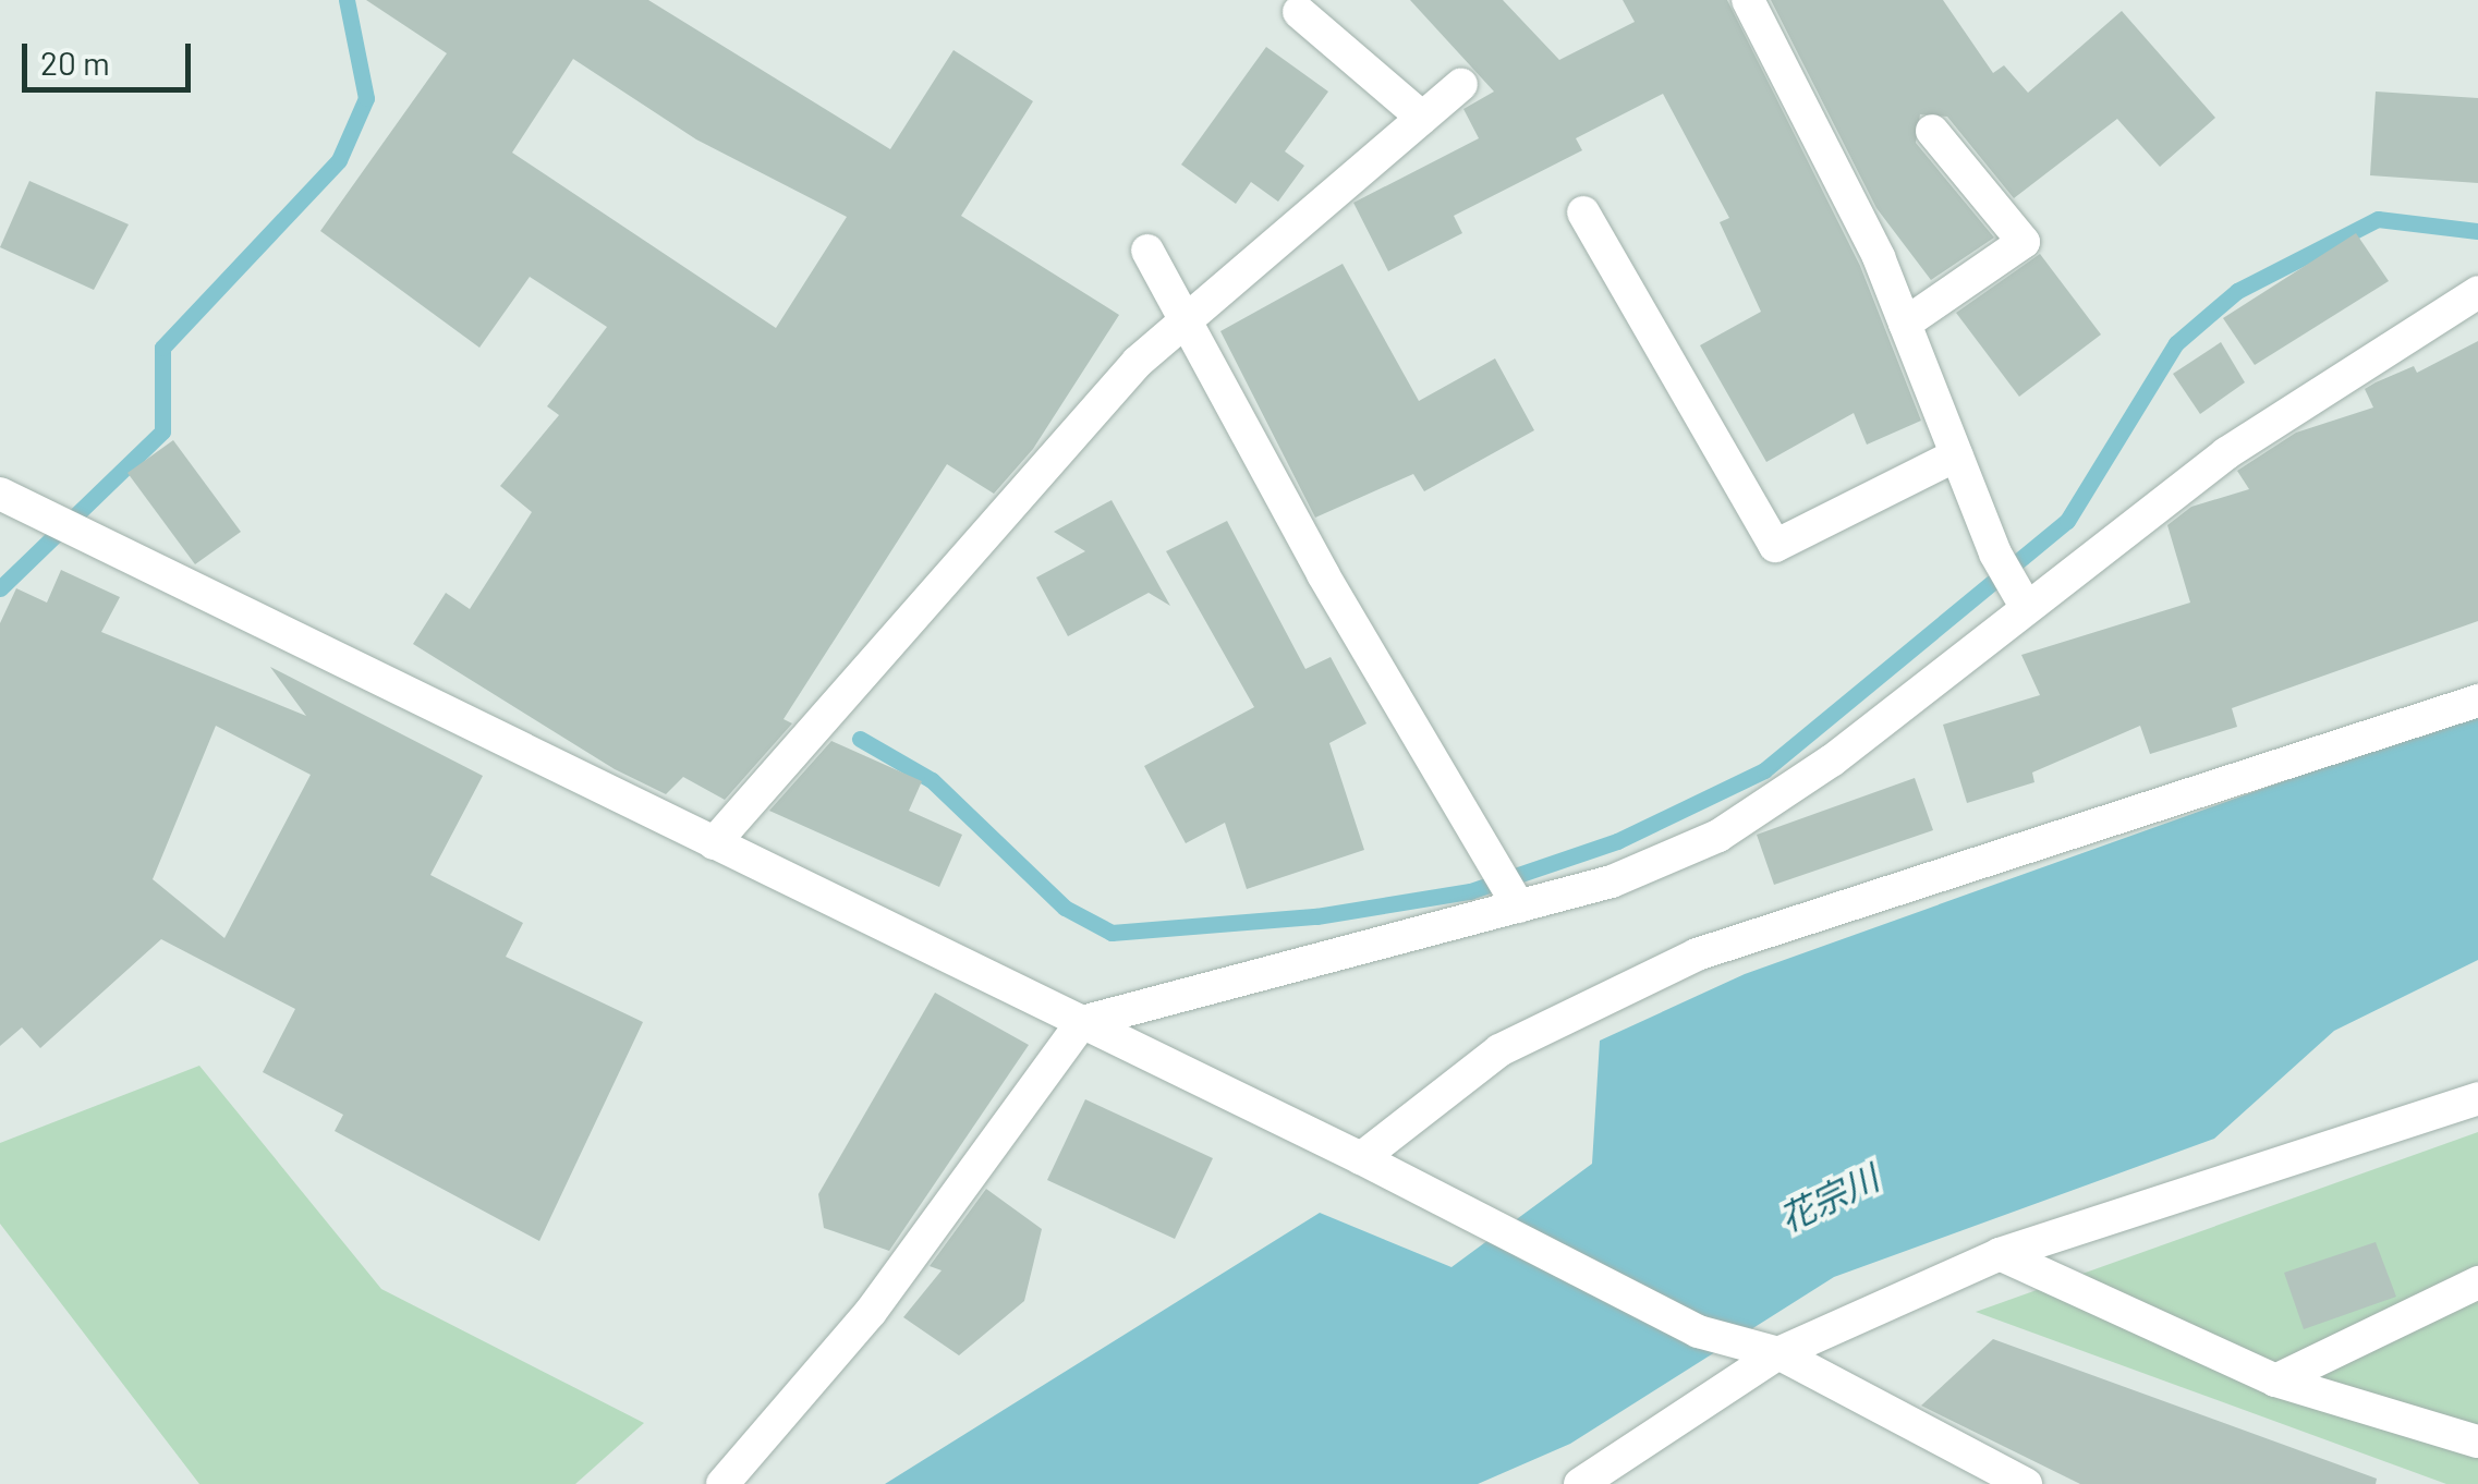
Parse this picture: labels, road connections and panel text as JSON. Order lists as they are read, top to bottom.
{
  "water": ["花宗川"],
  "scale_bar": "20 m"
}
